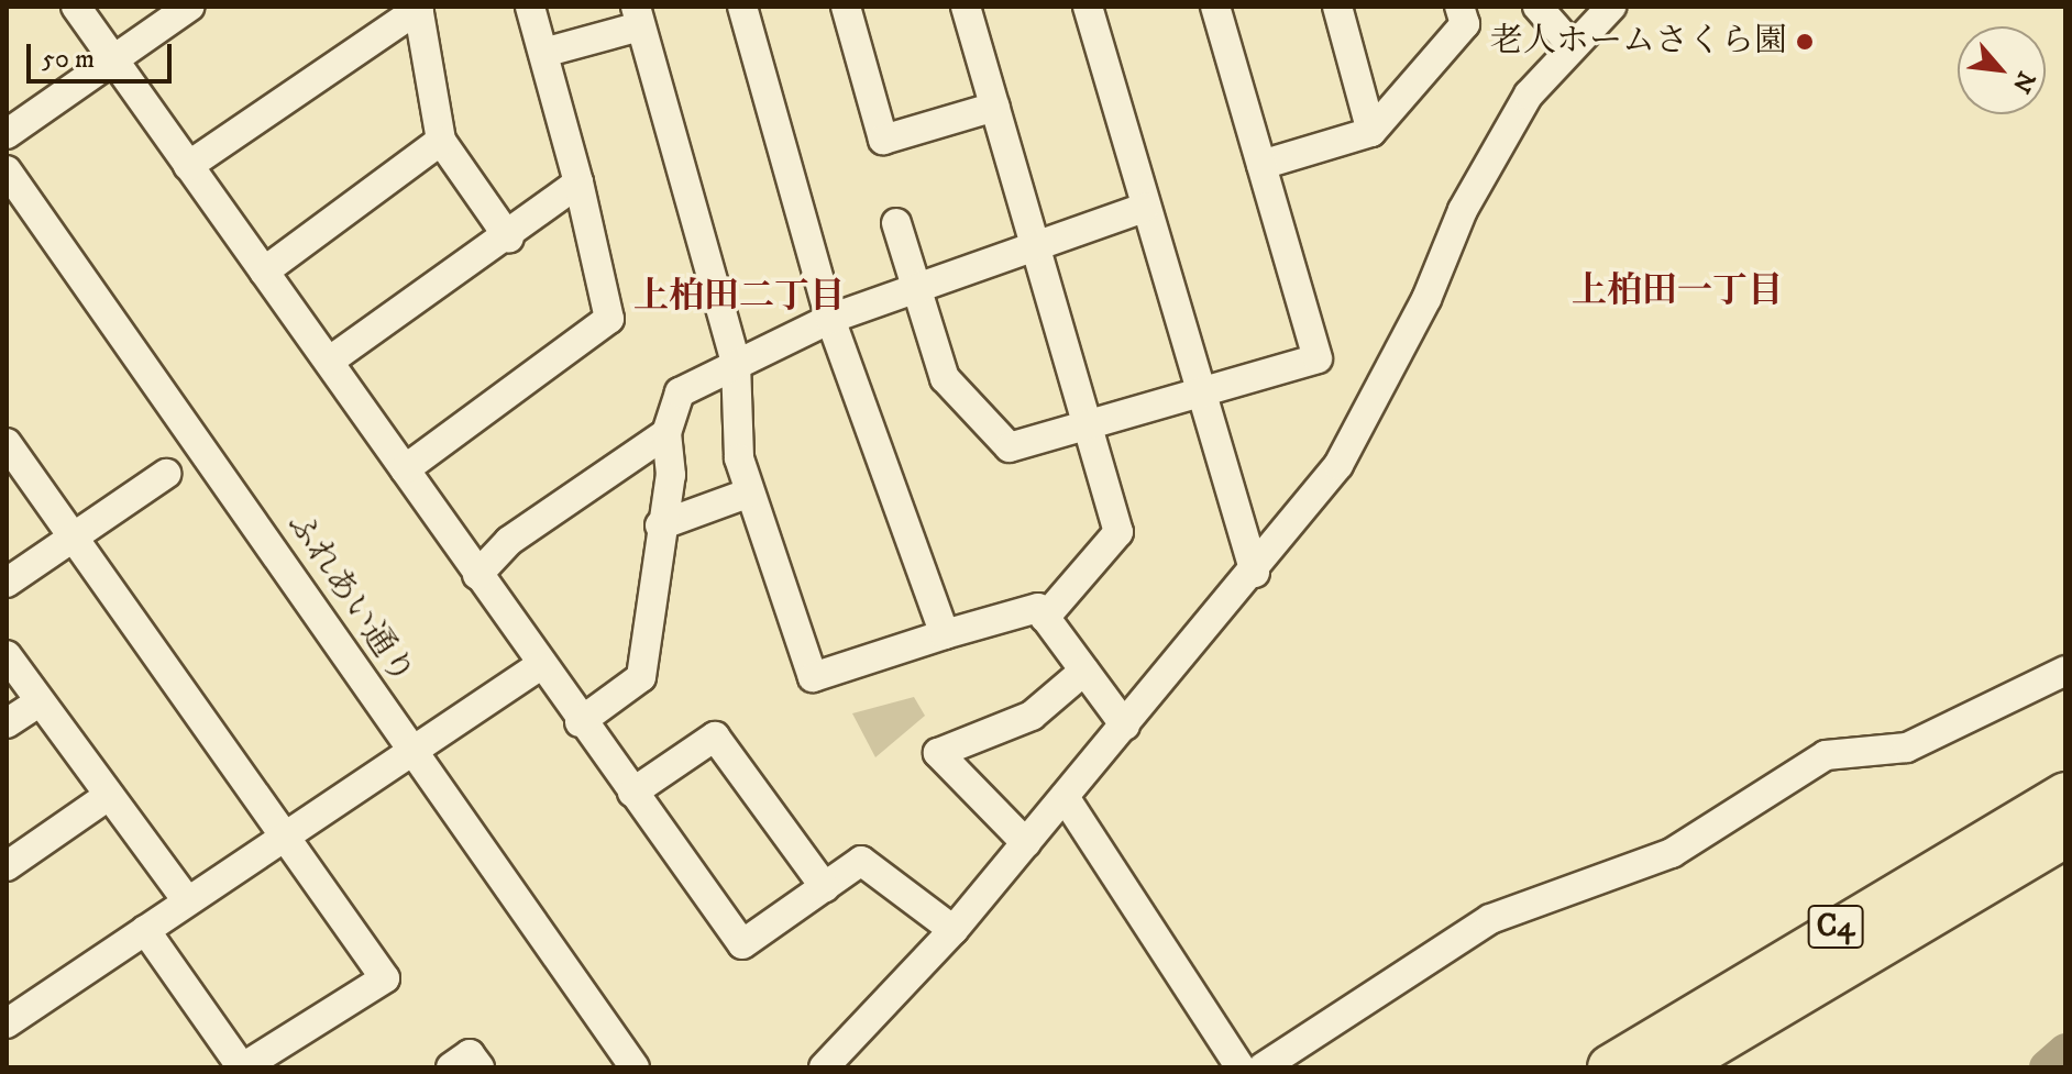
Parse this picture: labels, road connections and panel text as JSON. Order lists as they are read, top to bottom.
{
  "streets": {
    "highway": ["C4"],
    "street": ["ふれあい通り"]
  },
  "districts": ["上柏田一丁目", "上柏田二丁目"],
  "places": ["老人ホームさくら園"],
  "scale_bar": "50 m",
  "north": "bottom right"
}
